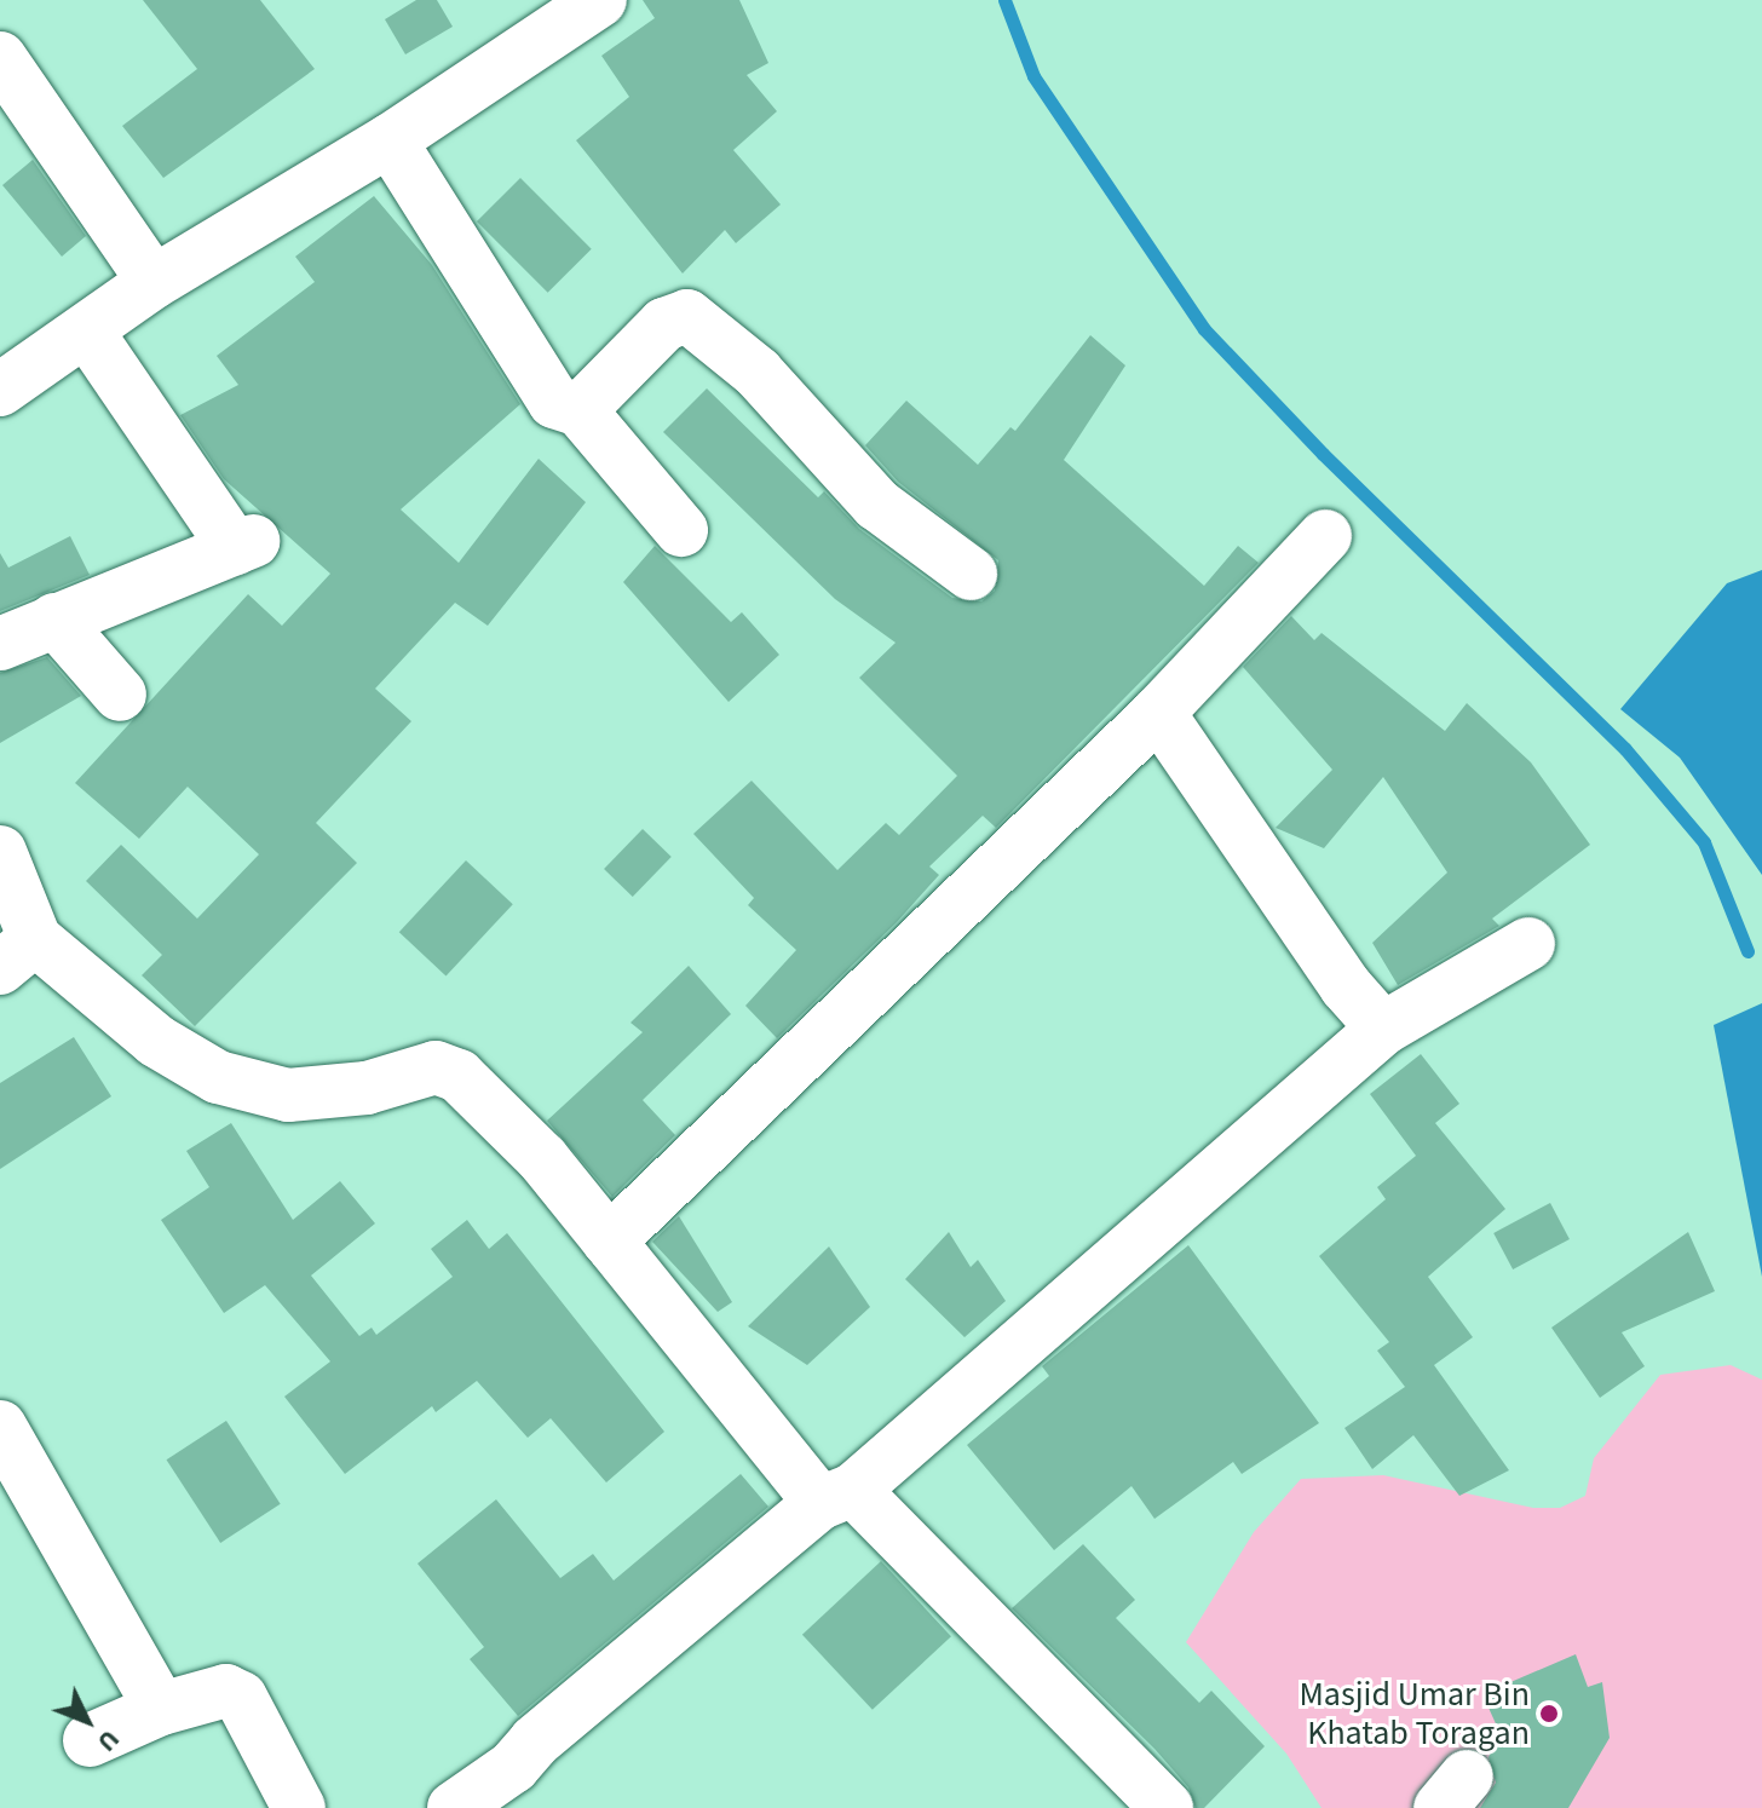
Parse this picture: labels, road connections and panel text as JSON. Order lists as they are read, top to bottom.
{
  "places": ["Masjid Umar Bin Khatab Toragan"],
  "north": "bottom right"
}
